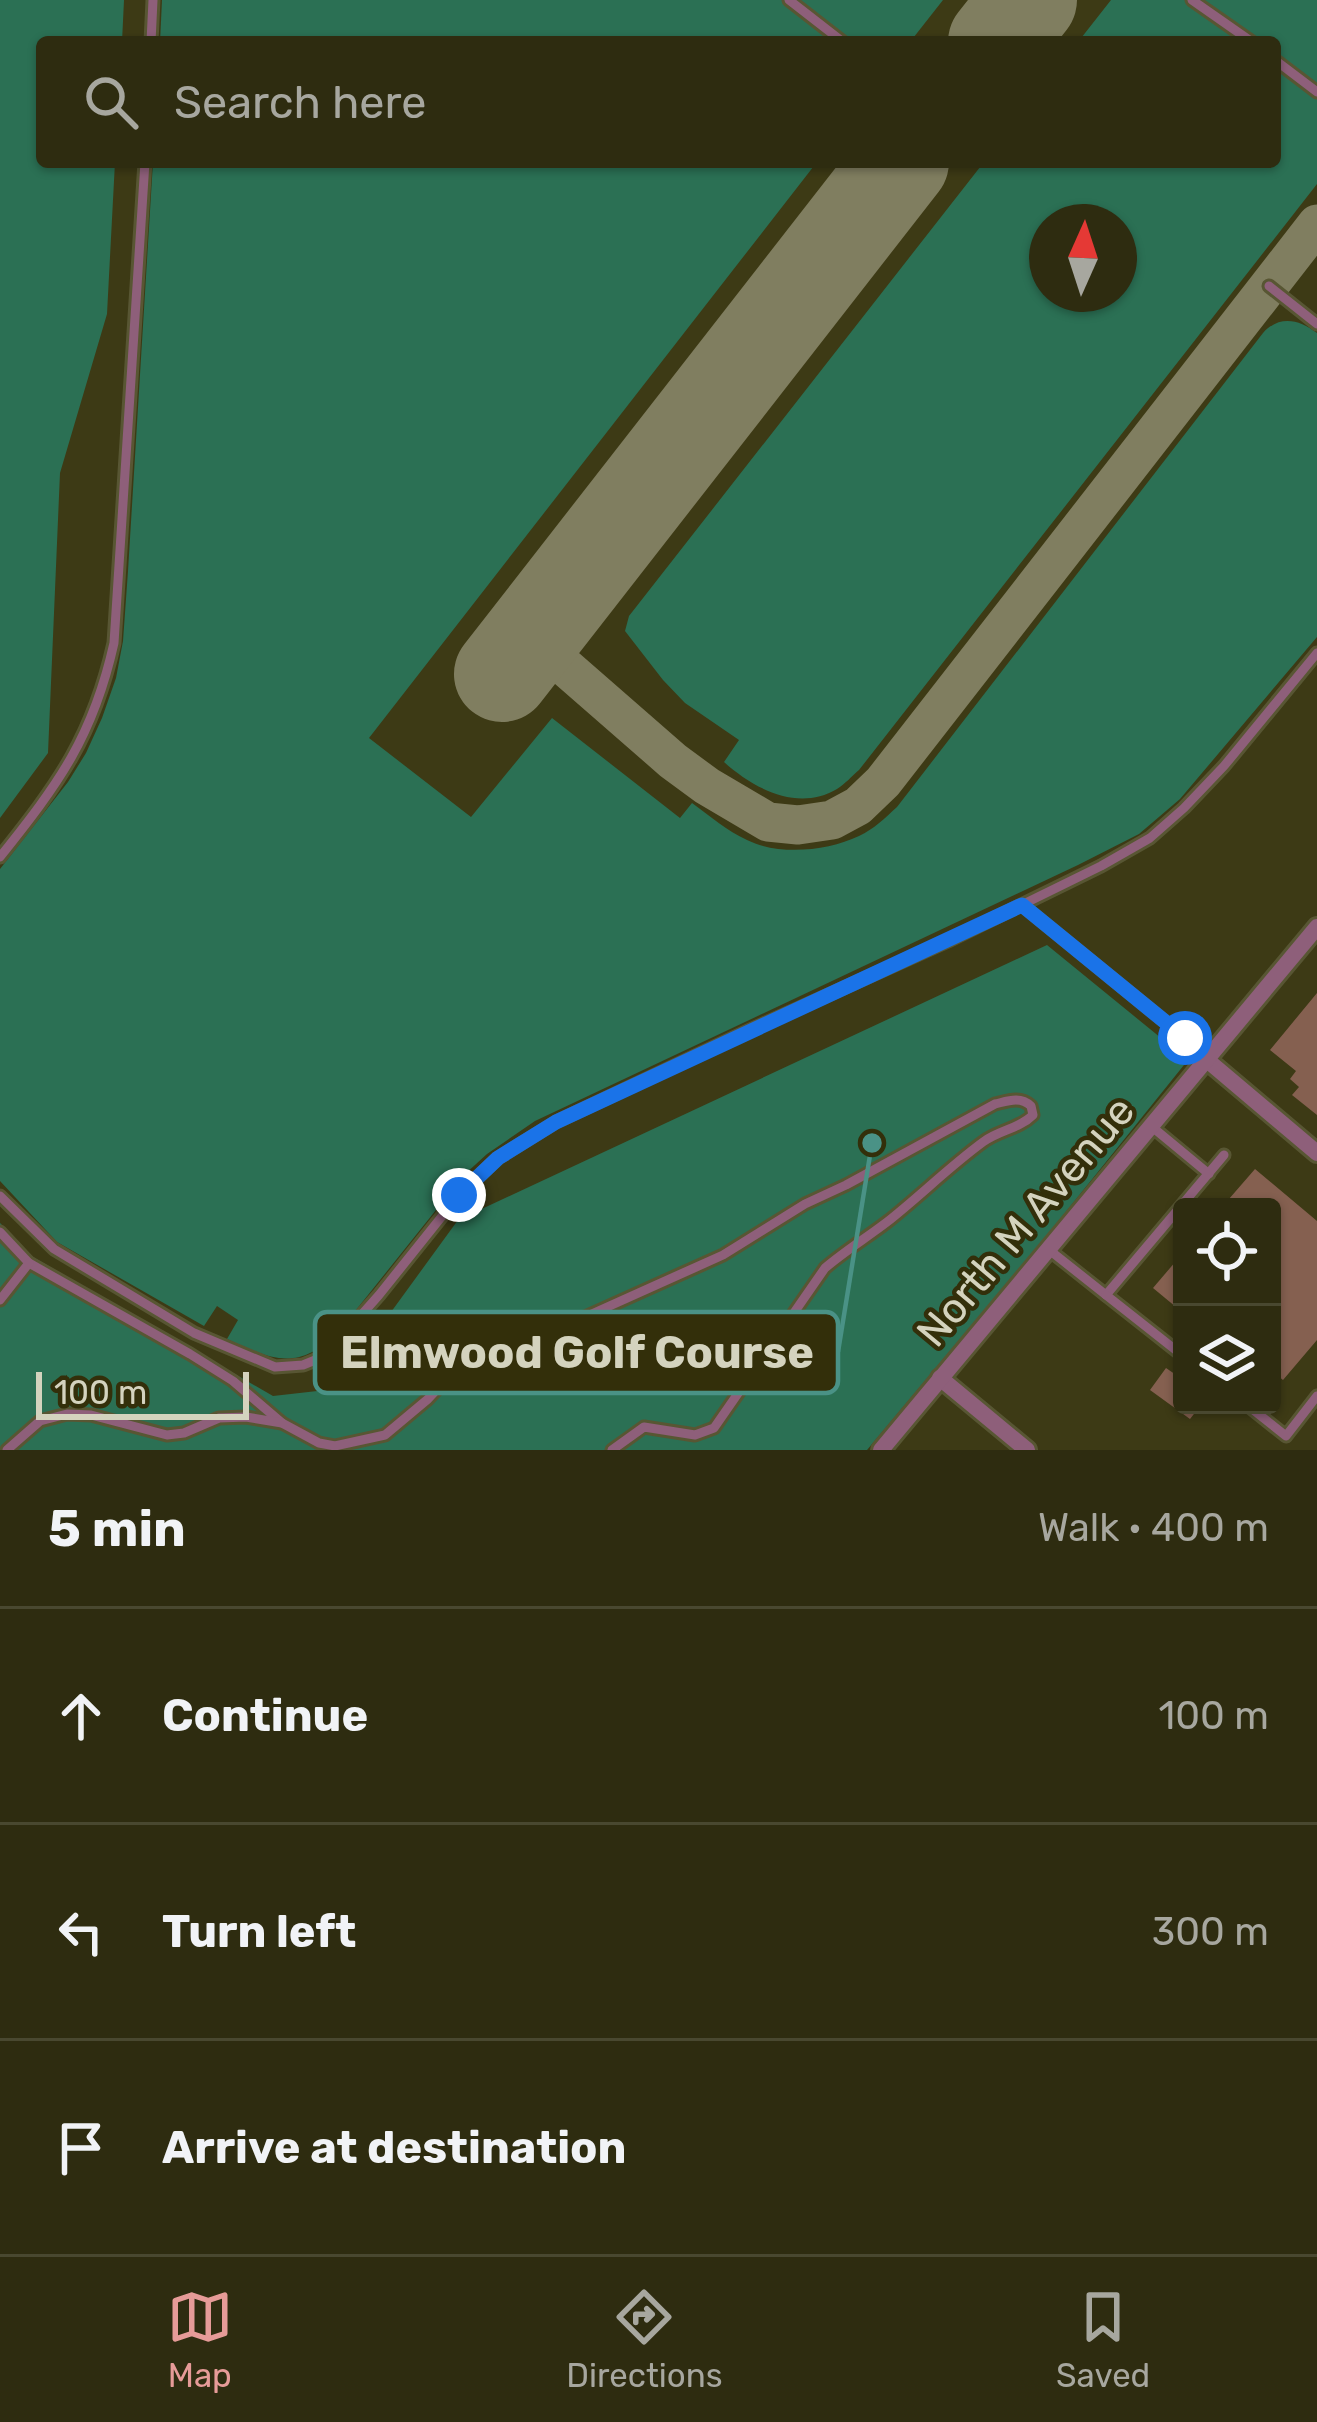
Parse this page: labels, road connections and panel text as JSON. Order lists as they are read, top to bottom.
{
  "streets": {
    "street": ["North M Avenue"]
  },
  "places": ["Elmwood Golf Course"],
  "scale_bar": "100 m",
  "north": "top",
  "page": {
    "search": "Search here",
    "scale": "100 m",
    "heading": ["5 min", "Walk · 400 m"],
    "list": [
      ["Continue", "100 m"],
      ["Turn left", "300 m"],
      "Arrive at destination"
    ],
    "nav": ["Map", "Directions", "Saved"]
  }
}
